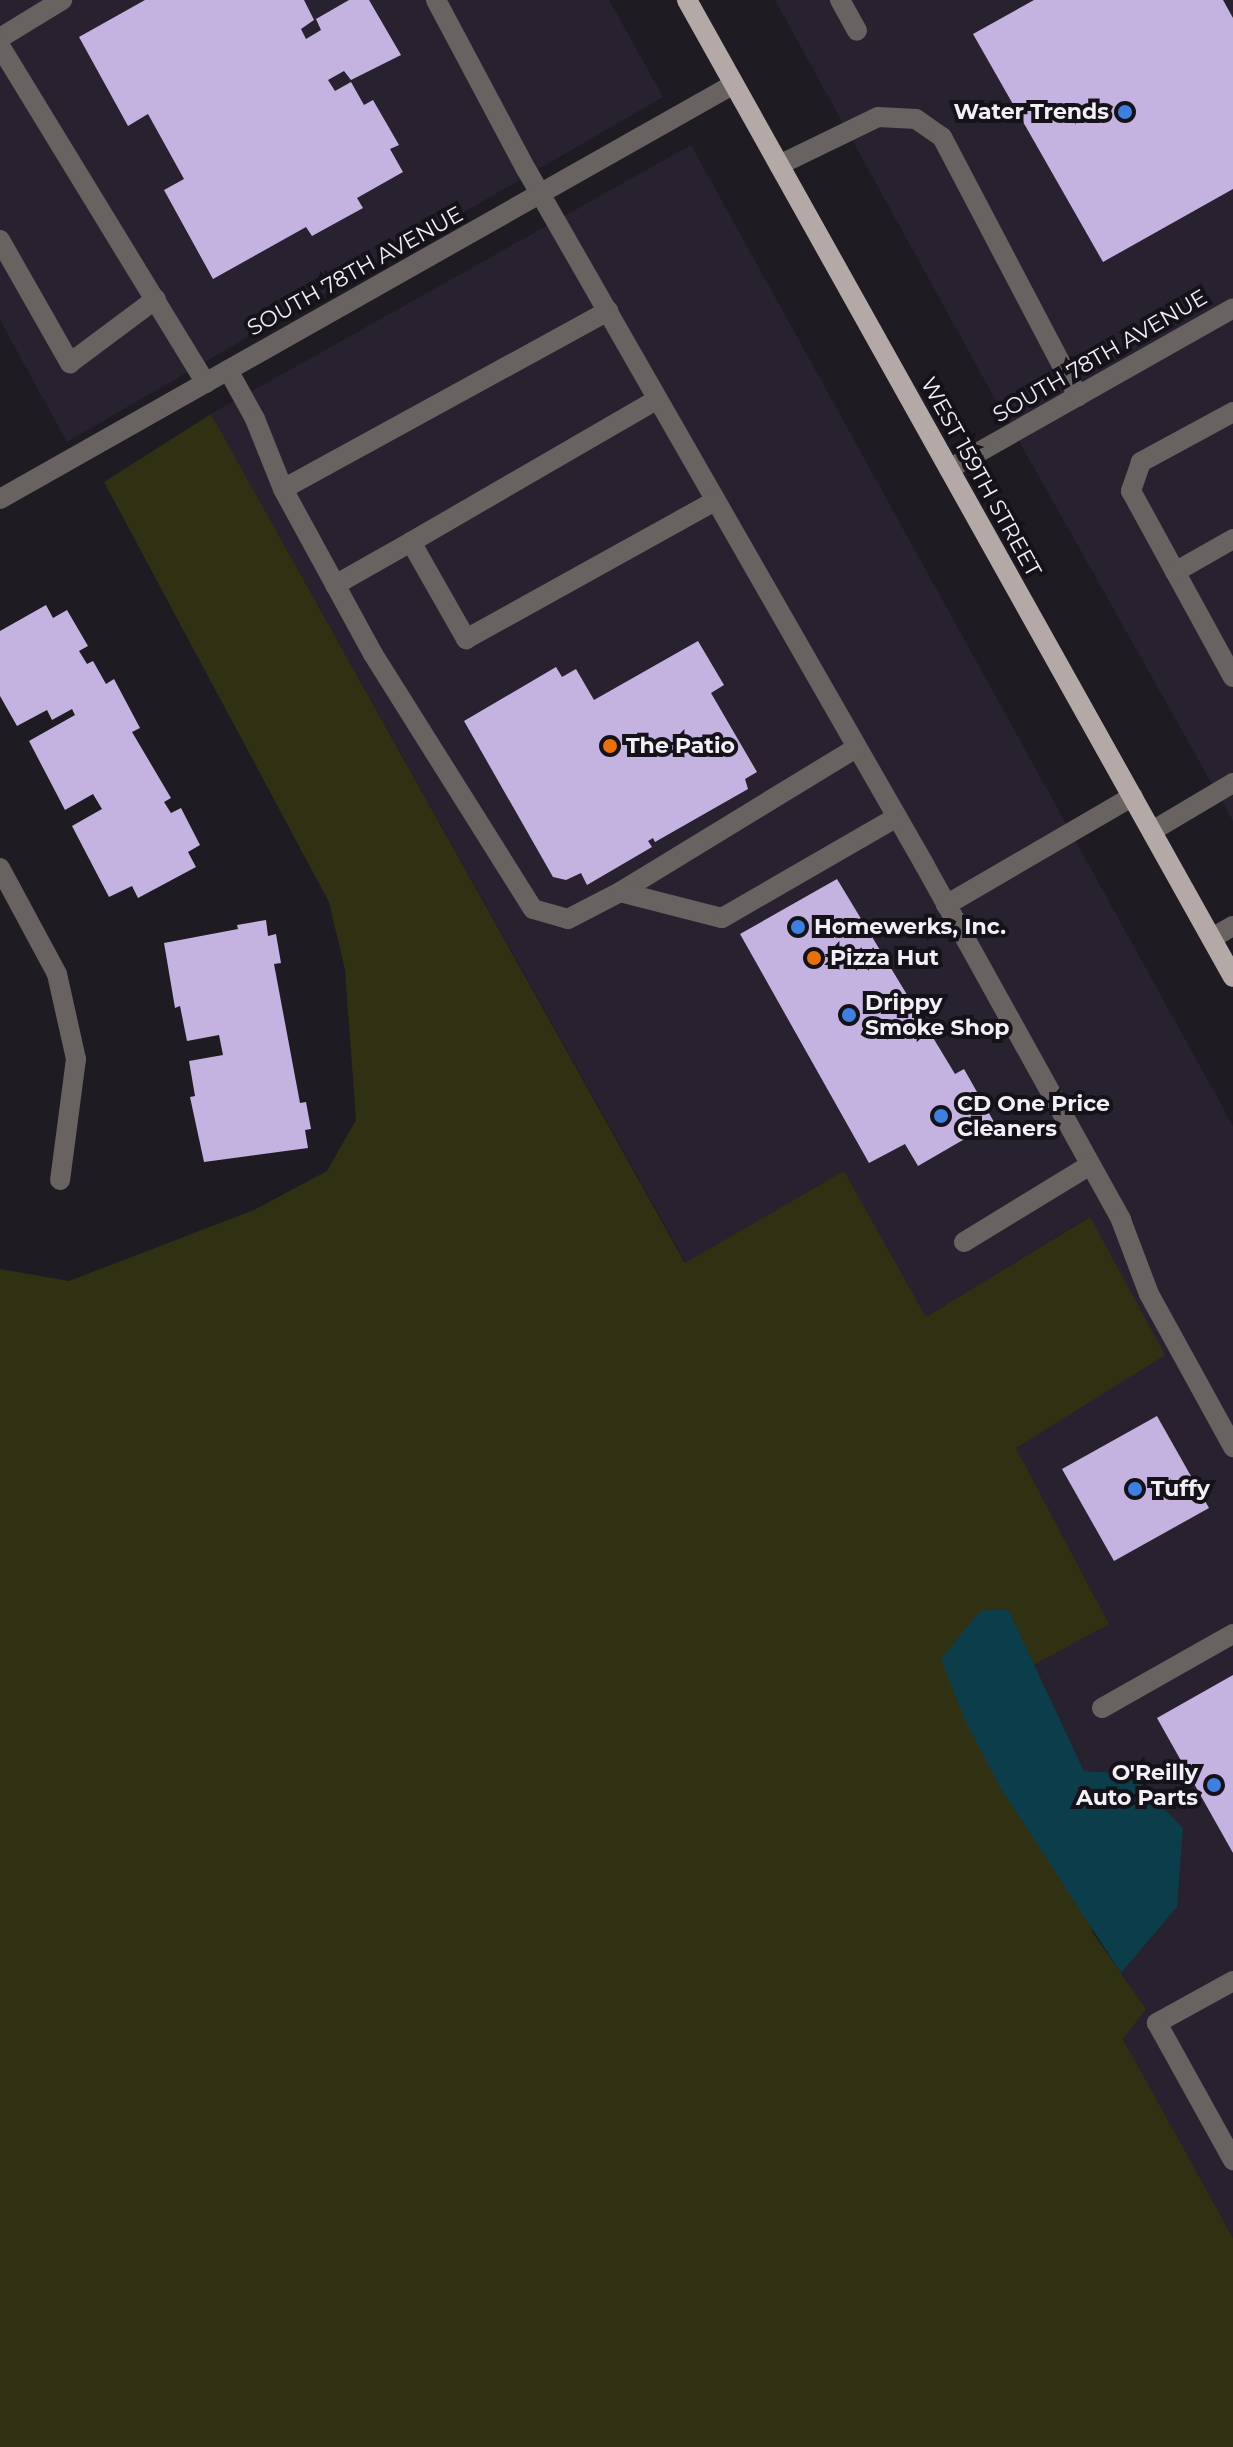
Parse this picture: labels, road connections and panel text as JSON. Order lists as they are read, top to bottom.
{
  "streets": {
    "main road": ["WEST 159TH STREET"],
    "street": ["SOUTH 78TH AVENUE"]
  },
  "crossings": [
    ["SOUTH 78TH AVENUE", "WEST 159TH STREET"]
  ],
  "places": [
    "Water Trends",
    "The Patio",
    "Homewerks, Inc.",
    "Pizza Hut",
    "Drippy Smoke Shop",
    "CD One Price Cleaners",
    "Tuffy",
    "O'Reilly Auto Parts"
  ]
}
